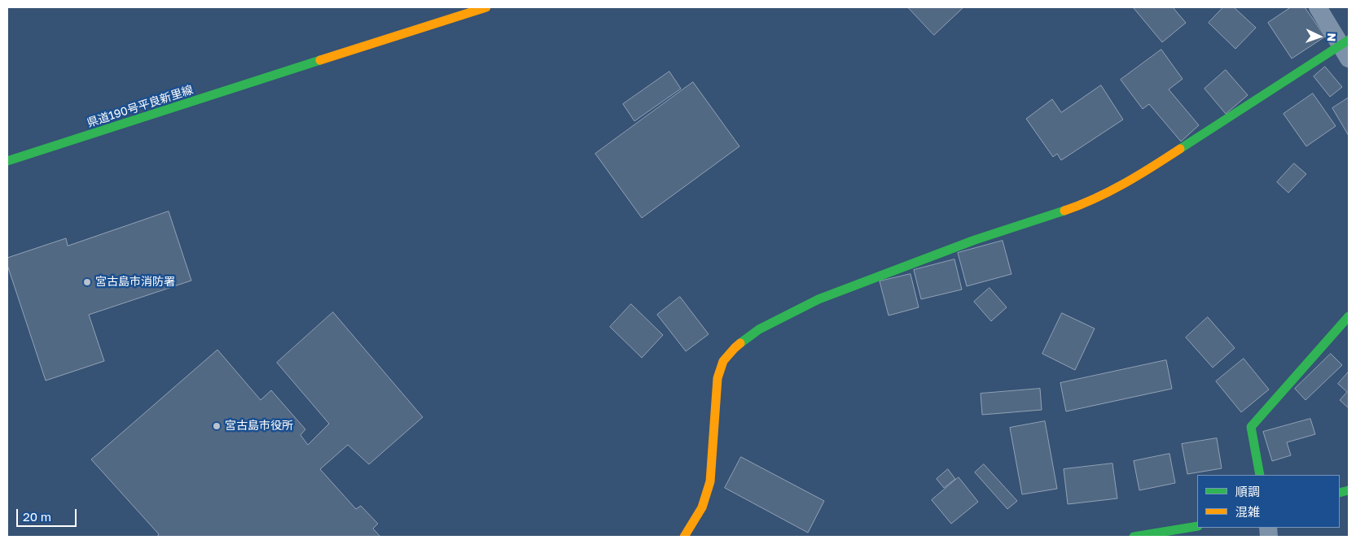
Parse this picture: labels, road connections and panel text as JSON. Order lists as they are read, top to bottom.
{
  "streets": {
    "street": ["県道190号平良新里線"]
  },
  "places": ["宮古島市消防署", "宮古島市役所"],
  "legend": ["順調", "混雑"],
  "scale_bar": "20 m",
  "north": "right"
}
